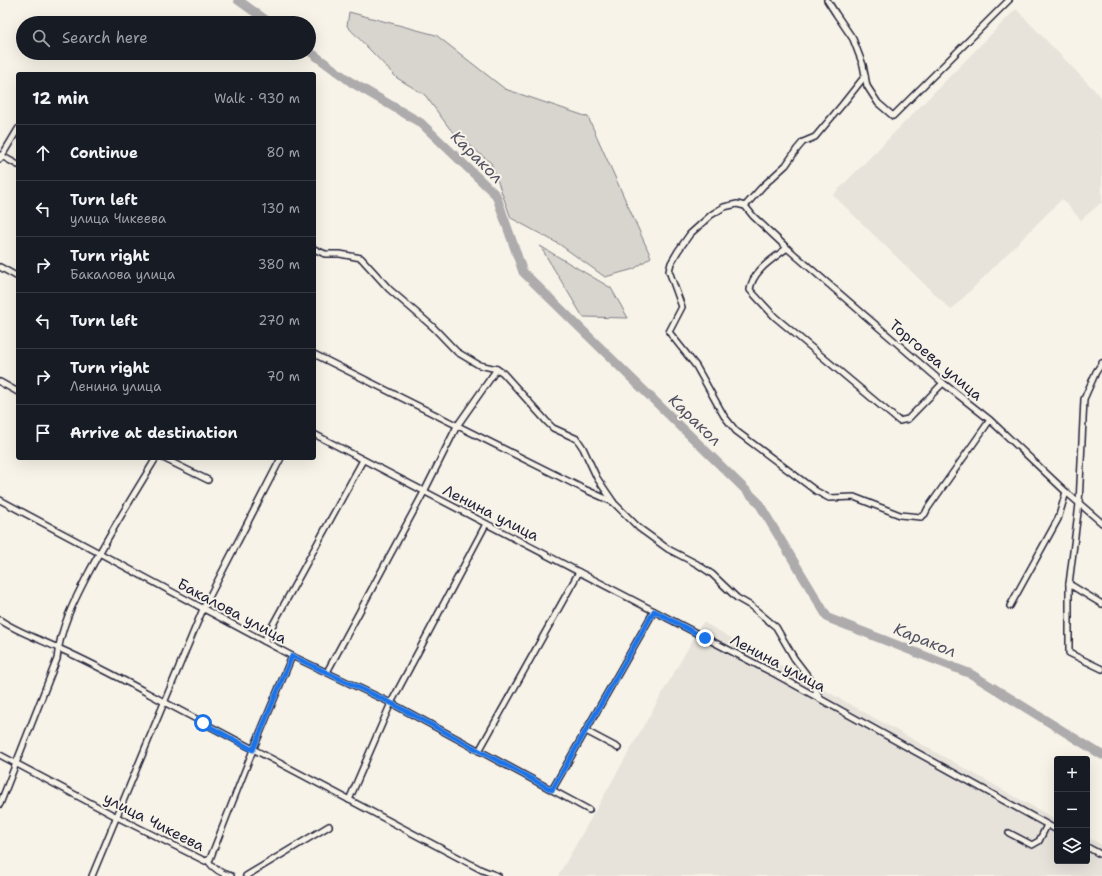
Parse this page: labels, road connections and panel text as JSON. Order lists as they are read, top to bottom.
{
  "streets": {
    "street": [
      "Торгоева улица",
      "Ленина улица",
      "Бакалова улица",
      "улица Чикеева"
    ]
  },
  "crossings": [
    ["Бакалова улица", "улица Чикеева"]
  ],
  "water": ["Каракол"],
  "page": {
    "search": "Search here",
    "heading": ["12 min", "Walk · 930 m"],
    "list": [
      ["Continue", "80 m"],
      ["Turn left", "улица Чикеева", "130 m"],
      ["Turn right", "Бакалова улица", "380 m"],
      ["Turn left", "270 m"],
      ["Turn right", "Ленина улица", "70 m"],
      "Arrive at destination"
    ],
    "map_buttons": ["+", "−"]
  }
}
